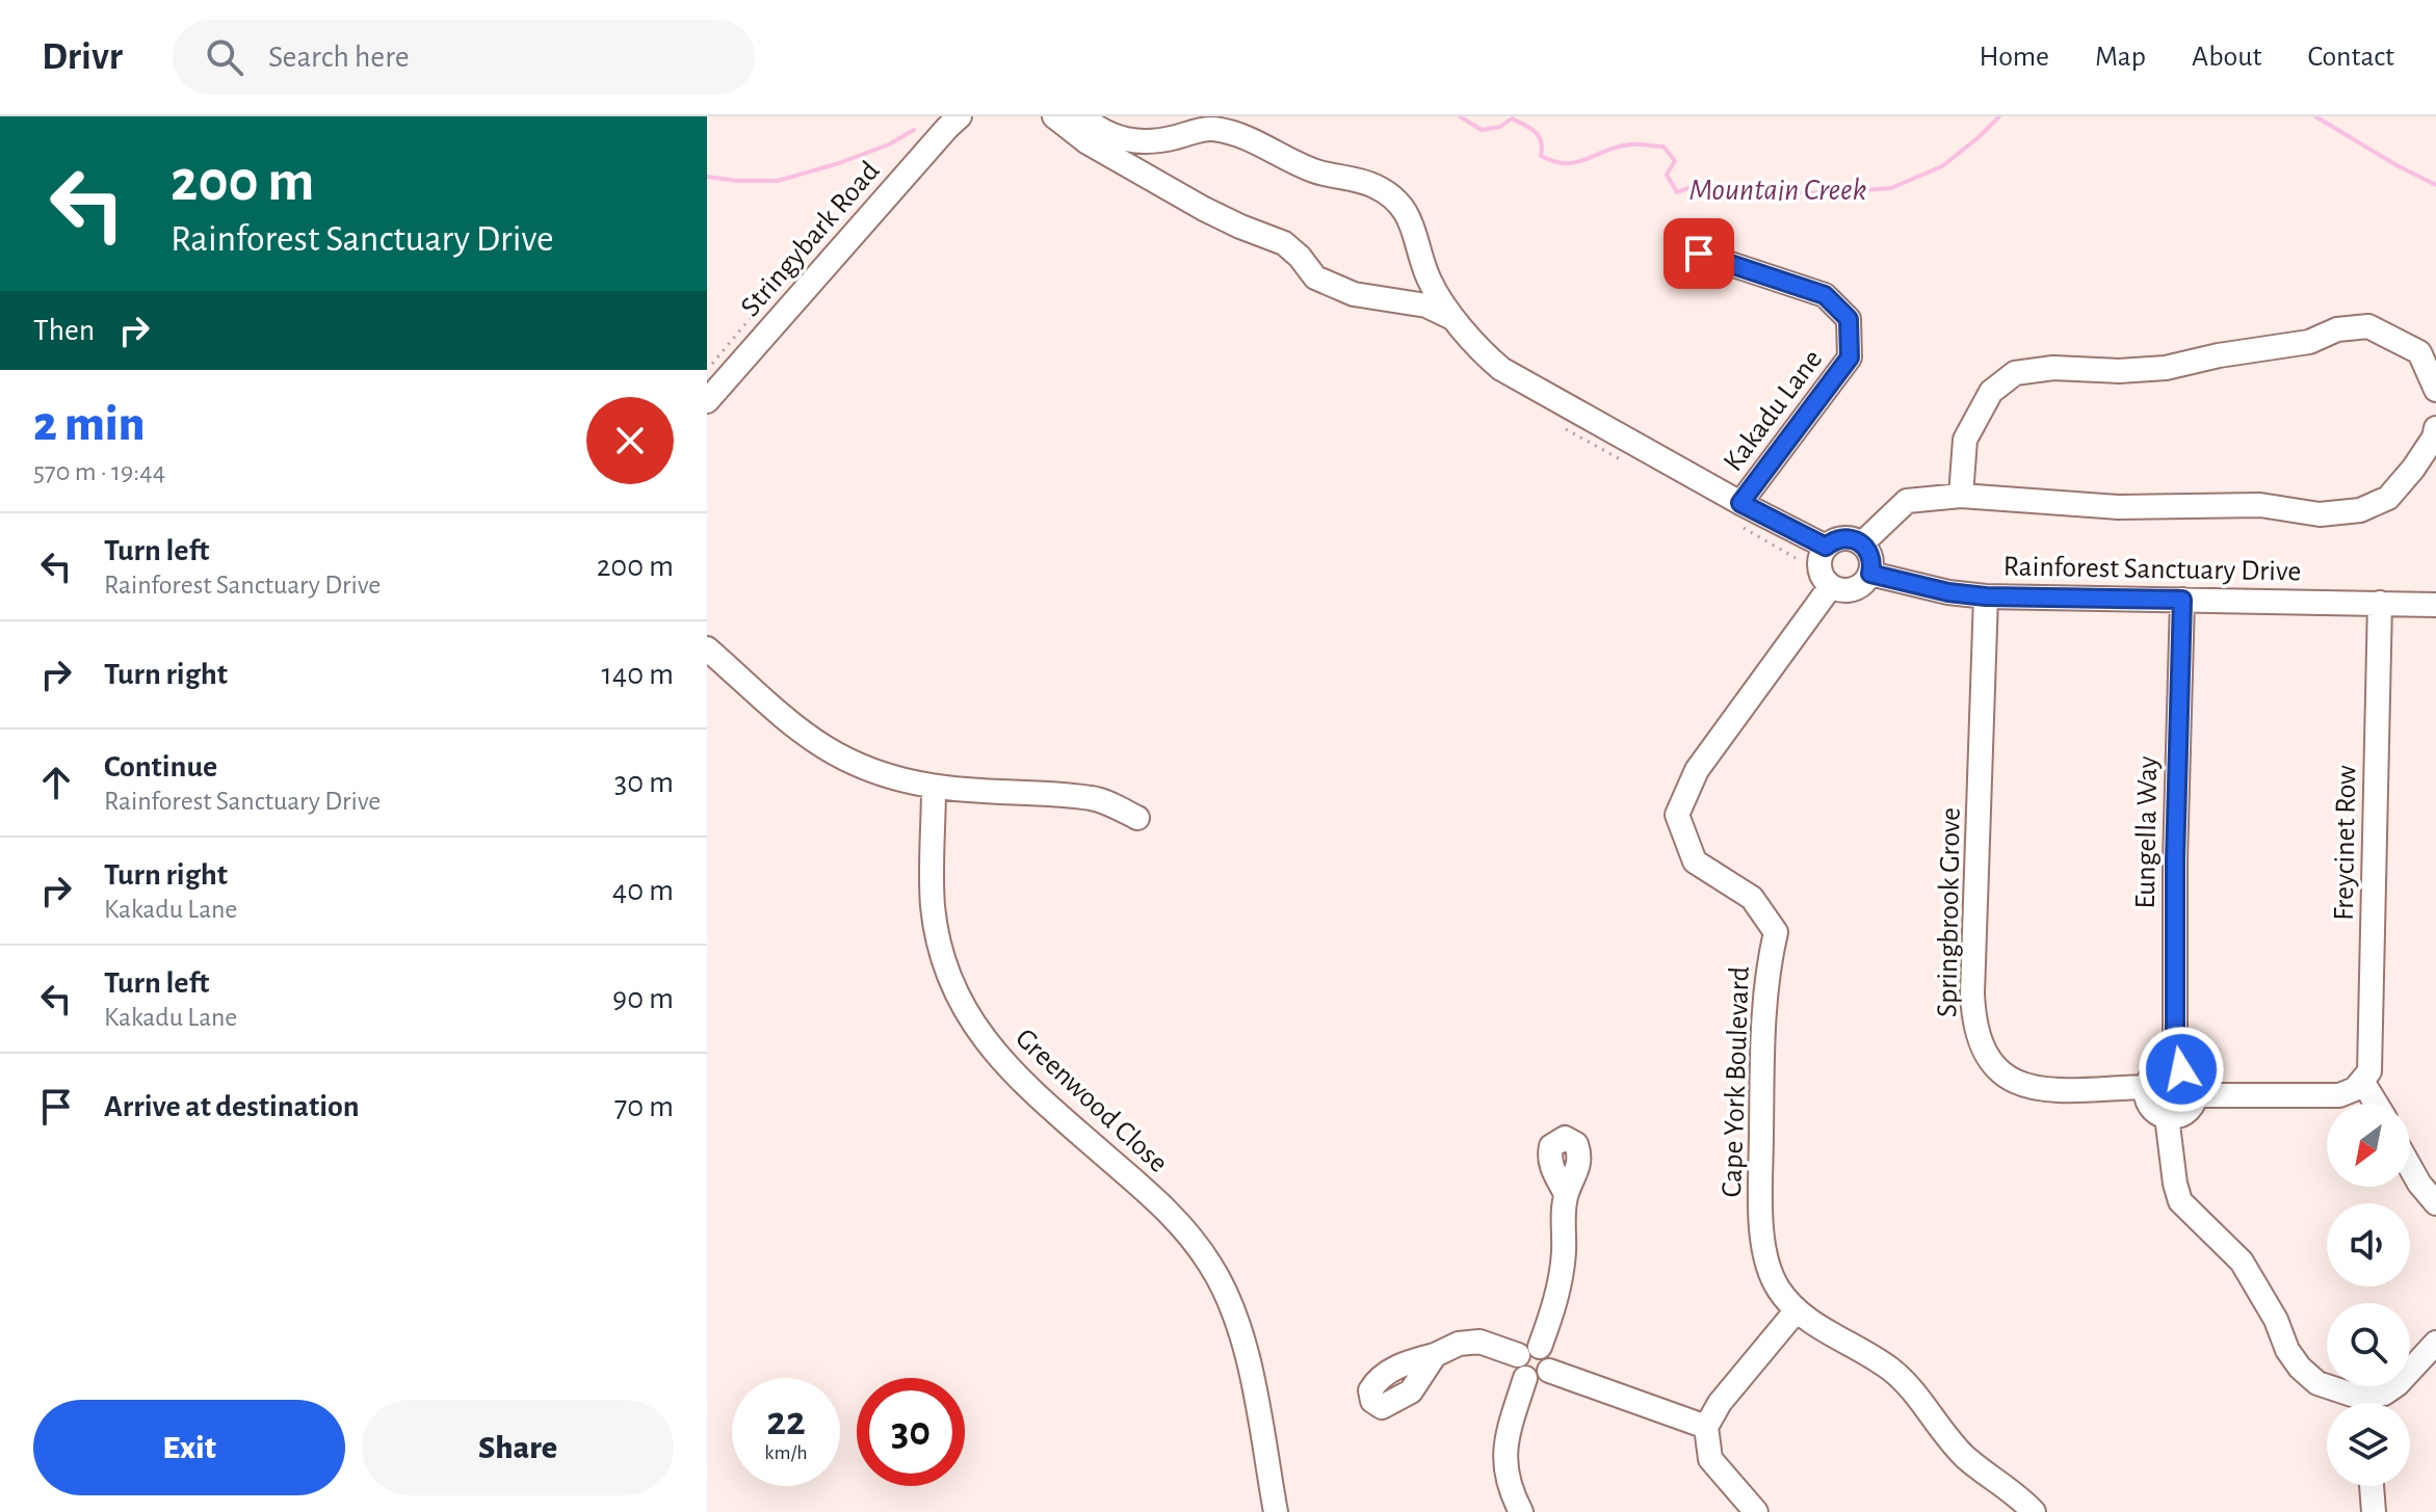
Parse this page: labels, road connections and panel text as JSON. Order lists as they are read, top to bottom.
{
  "streets": {
    "street": [
      "Stringybark Road",
      "Kakadu Lane",
      "Rainforest Sanctuary Drive",
      "Eungella Way",
      "Freycinet Row",
      "Springbrook Grove",
      "Cape York Boulevard",
      "Greenwood Close"
    ]
  },
  "crossings": [
    ["Rainforest Sanctuary Drive", "Eungella Way"],
    ["Rainforest Sanctuary Drive", "Freycinet Row"],
    ["Rainforest Sanctuary Drive", "Springbrook Grove"],
    ["Rainforest Sanctuary Drive", "Cape York Boulevard"],
    ["Eungella Way", "Springbrook Grove"]
  ],
  "water": ["Mountain Creek"],
  "north": "bottom left",
  "page": {
    "header": "Drivr",
    "search": "Search here",
    "nav": [
      "Home",
      "Map",
      "About",
      "Contact"
    ],
    "turn": ["200 m", "Rainforest Sanctuary Drive"],
    "then": "Then",
    "heading": ["2 min", "570 m · 19:44"],
    "list": [
      {
        "name": "Turn left",
        "note": "Rainforest Sanctuary Drive",
        "value": "200 m"
      },
      {
        "name": "Turn right",
        "value": "140 m"
      },
      {
        "name": "Continue",
        "note": "Rainforest Sanctuary Drive",
        "value": "30 m"
      },
      {
        "name": "Turn right",
        "note": "Kakadu Lane",
        "value": "40 m"
      },
      {
        "name": "Turn left",
        "note": "Kakadu Lane",
        "value": "90 m"
      },
      {
        "name": "Arrive at destination",
        "value": "70 m"
      }
    ],
    "speed": "22 km/h",
    "limit": "30",
    "buttons": ["Exit", "Share"]
  }
}
